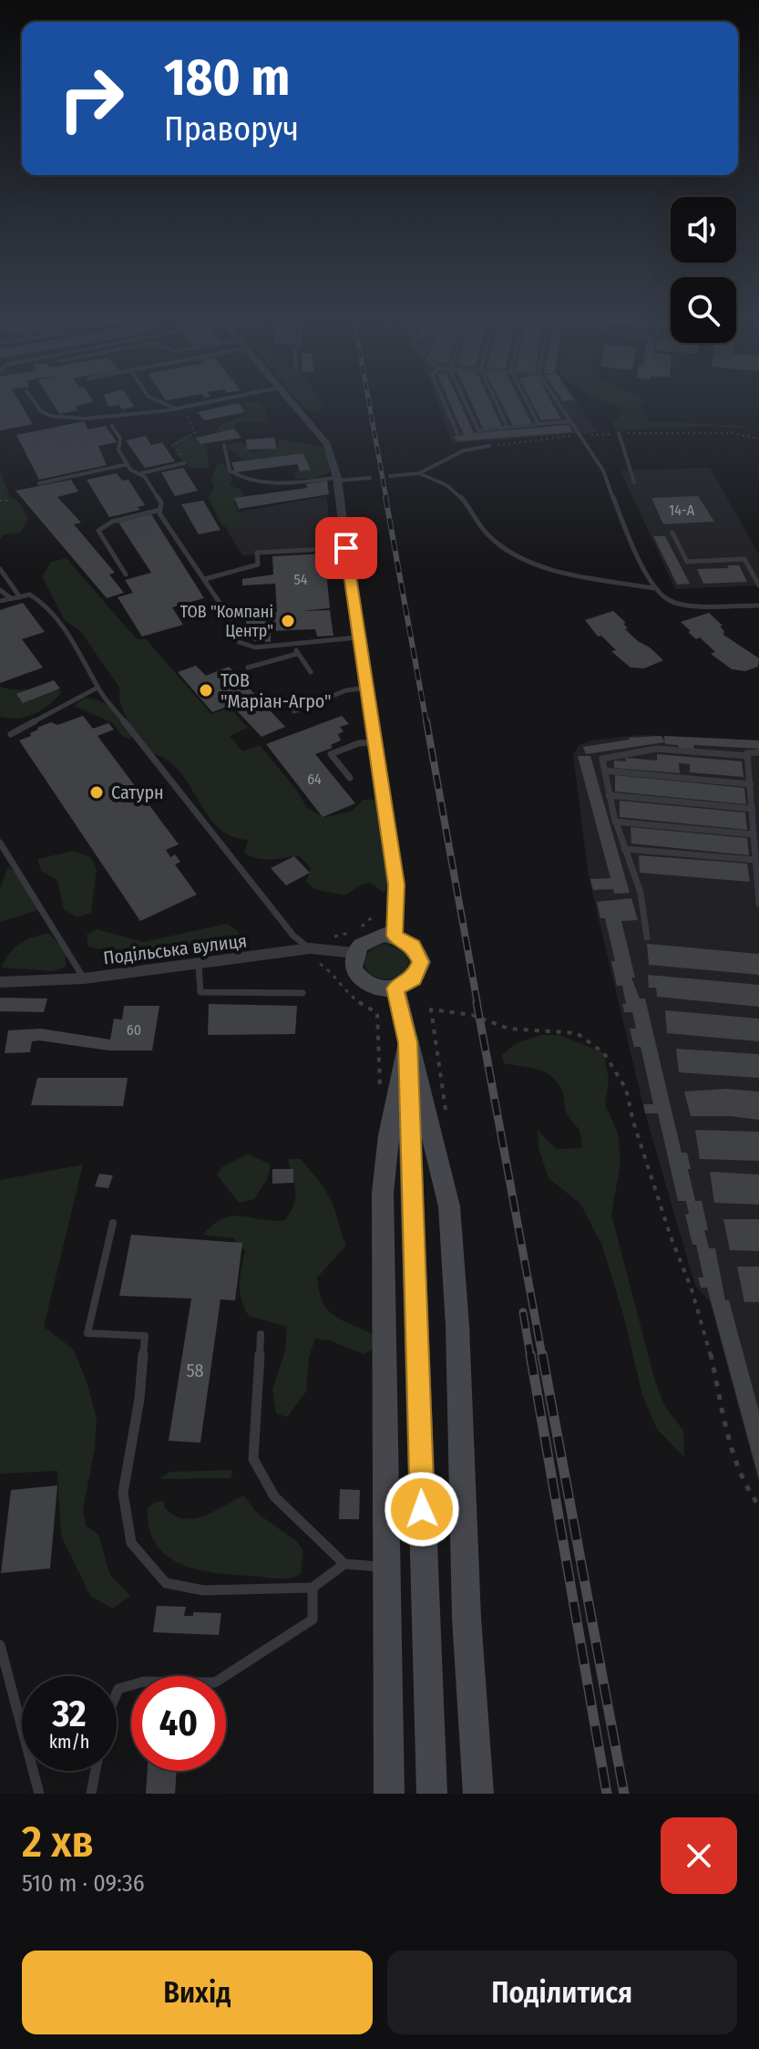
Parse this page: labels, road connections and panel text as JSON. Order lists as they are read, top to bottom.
{
  "streets": {
    "street": ["Подільська вулиця"]
  },
  "places": ["ТОВ \"Компані Центр\"", "ТОВ \"Маріан-Агро\"", "Сатурн"],
  "house_numbers": [
    "14-А",
    "54",
    "64",
    "60",
    "58"
  ],
  "page": {
    "turn": ["180 m", "Праворуч"],
    "speed": "32 km/h",
    "limit": "40",
    "heading": ["2 хв", "510 m · 09:36"],
    "buttons": ["Вихід", "Поділитися"]
  }
}
